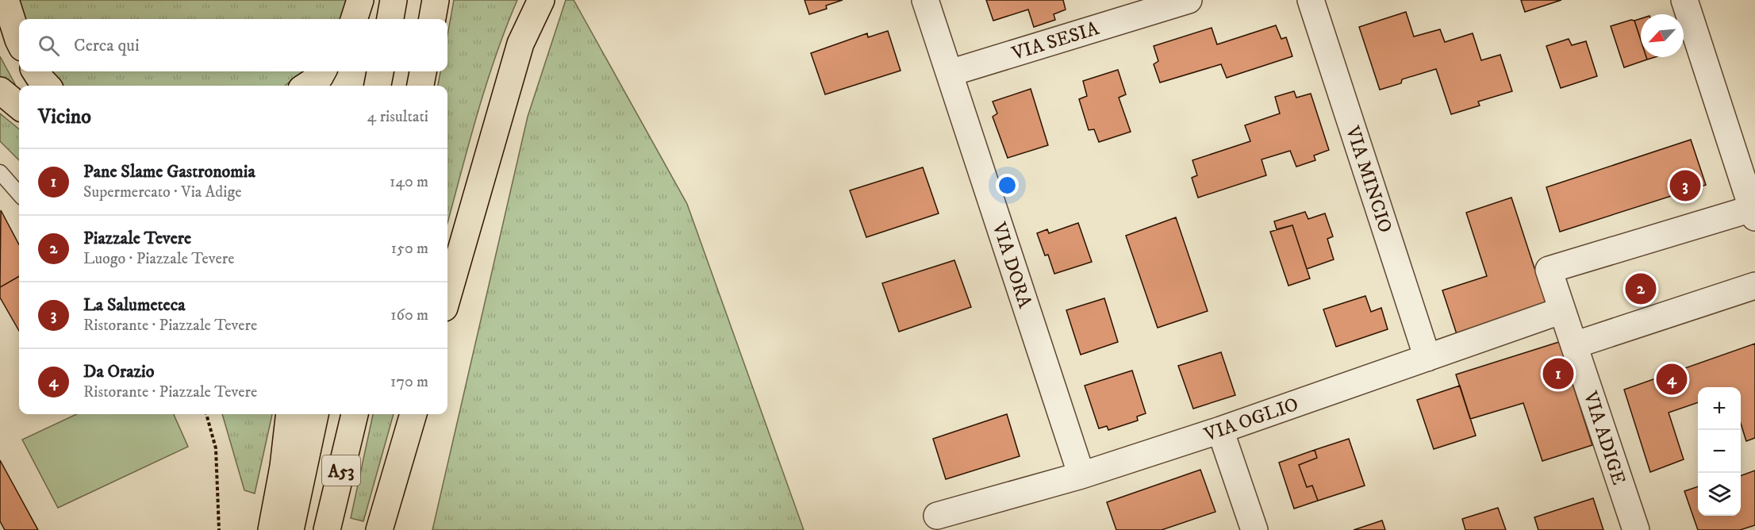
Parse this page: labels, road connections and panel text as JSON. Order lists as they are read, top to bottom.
{
  "streets": {
    "highway": ["A53"],
    "street": [
      "VIA SESIA",
      "VIA MINCIO",
      "VIA DORA",
      "VIA OGLIO",
      "VIA ADIGE"
    ]
  },
  "crossings": [
    ["VIA SESIA", "VIA DORA"],
    ["VIA MINCIO", "VIA OGLIO"],
    ["VIA DORA", "VIA OGLIO"],
    ["VIA OGLIO", "VIA ADIGE"]
  ],
  "north": "bottom left",
  "page": {
    "search": "Cerca qui",
    "heading": ["Vicino", "4 risultati"],
    "list": [
      {
        "mark": "1",
        "name": "Pane Slame Gastronomia",
        "note": "Supermercato · Via Adige",
        "value": "140 m"
      },
      {
        "mark": "2",
        "name": "Piazzale Tevere",
        "note": "Luogo · Piazzale Tevere",
        "value": "150 m"
      },
      {
        "mark": "3",
        "name": "La Salumeteca",
        "note": "Ristorante · Piazzale Tevere",
        "value": "160 m"
      },
      {
        "mark": "4",
        "name": "Da Orazio",
        "note": "Ristorante · Piazzale Tevere",
        "value": "170 m"
      }
    ],
    "pins": [
      "3",
      "2",
      "1",
      "4"
    ],
    "map_buttons": ["+", "−"]
  }
}
